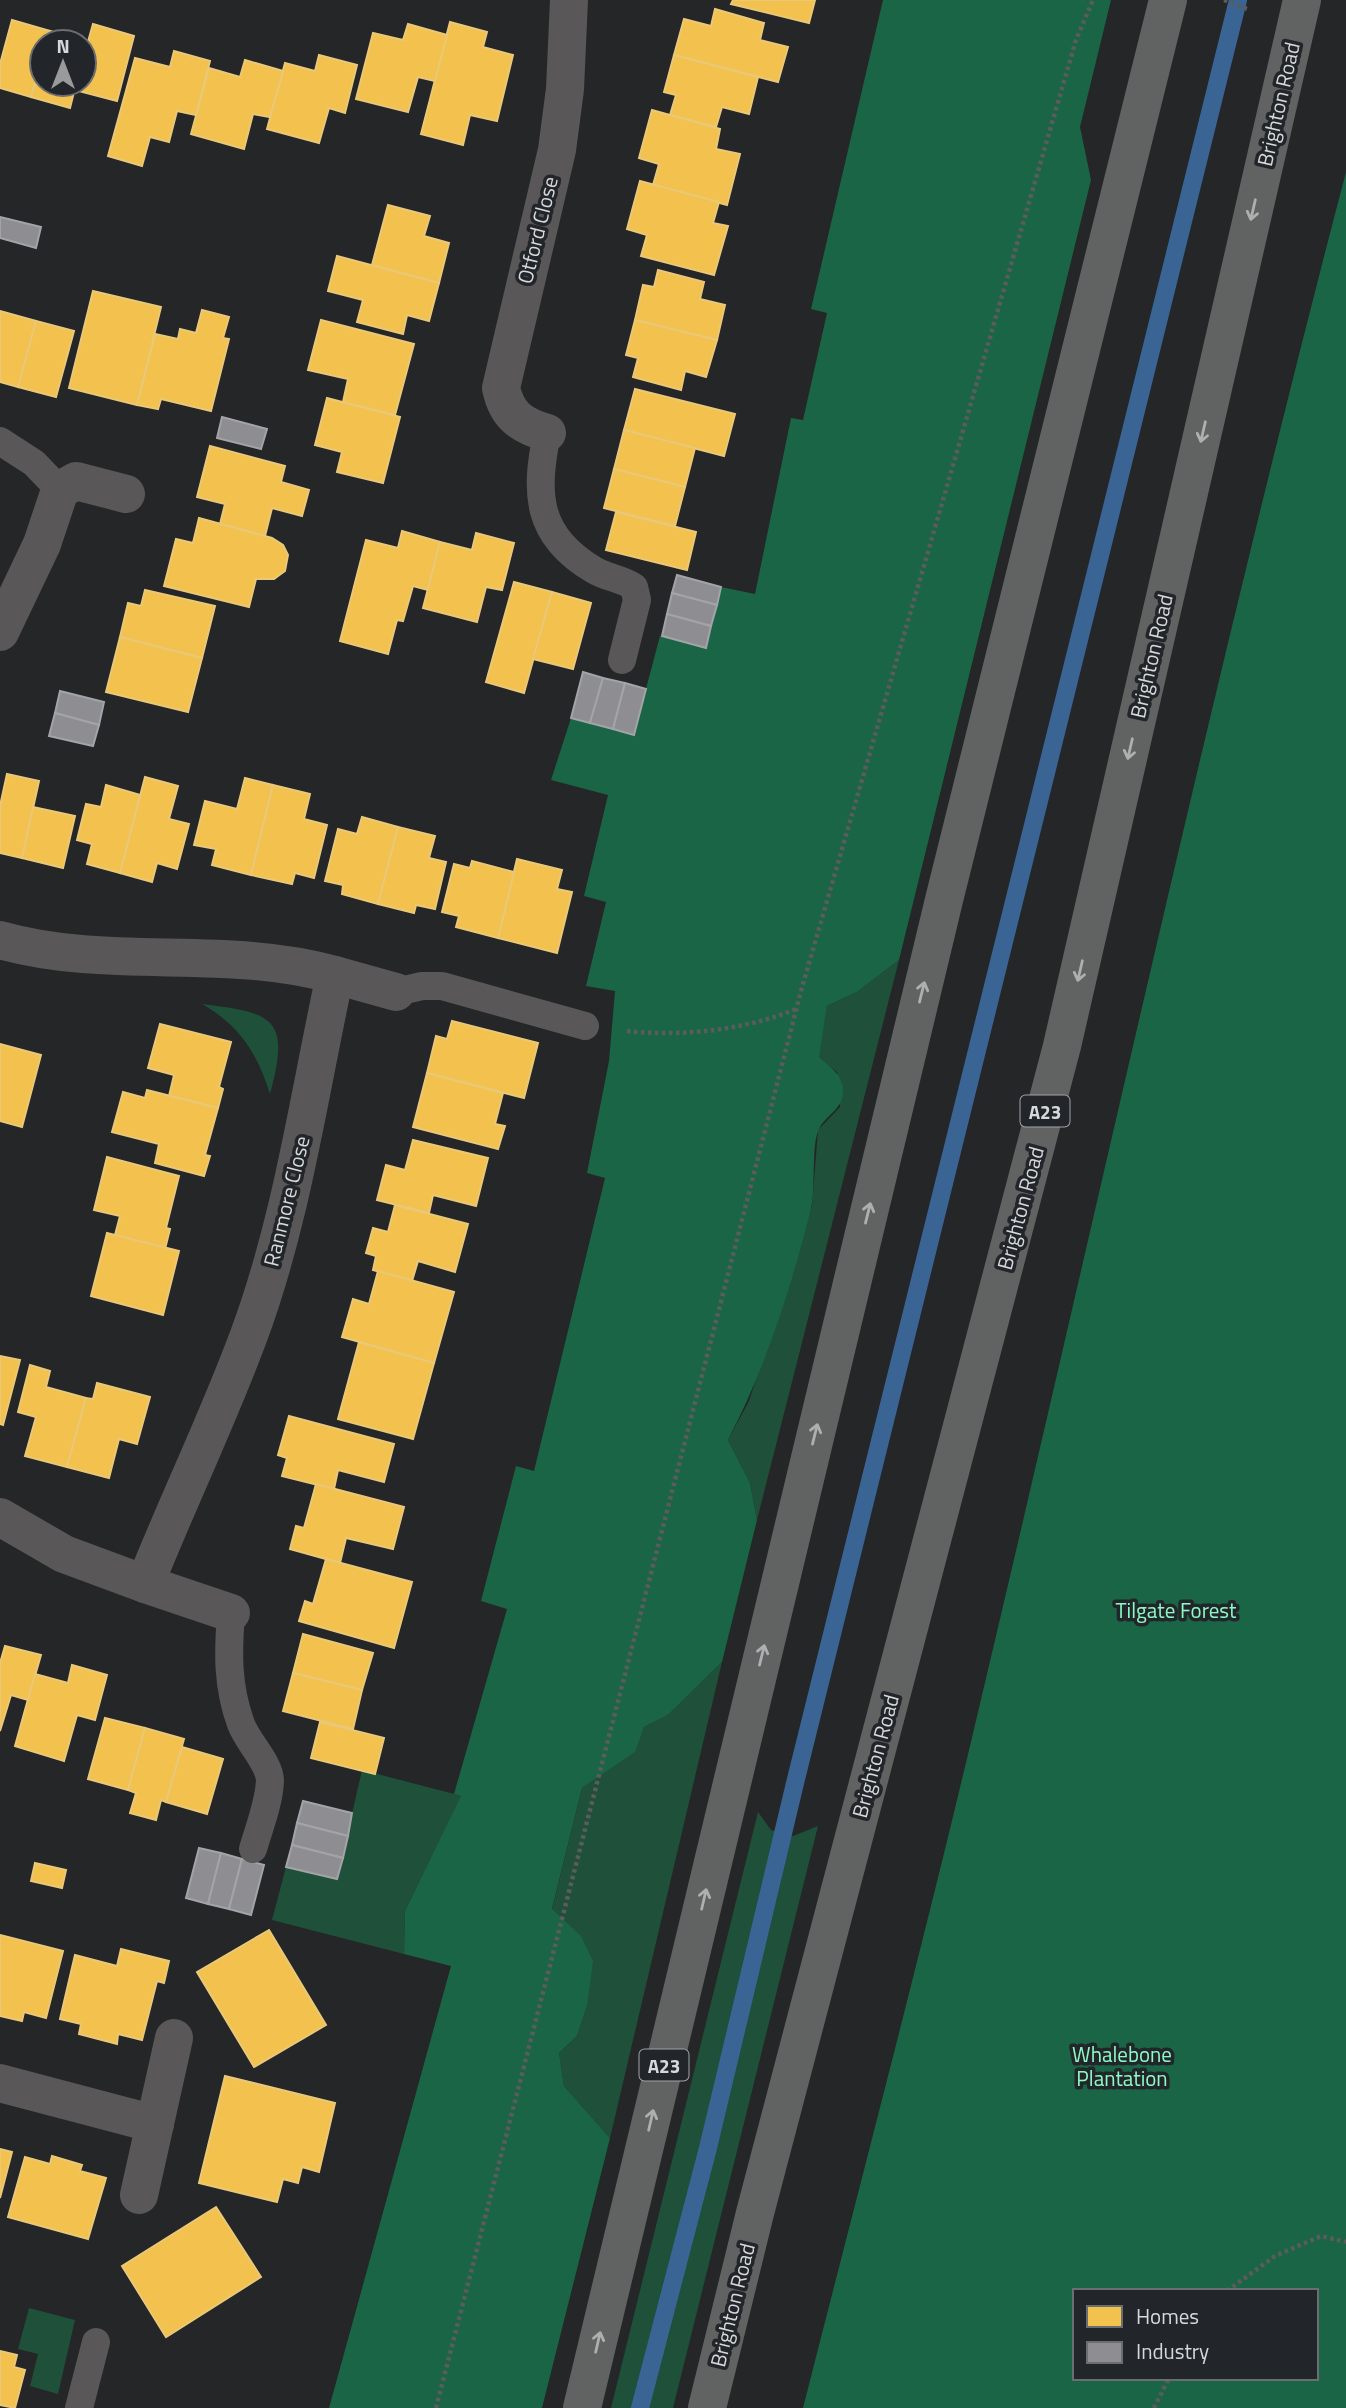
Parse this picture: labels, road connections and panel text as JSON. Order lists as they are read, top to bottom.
{
  "streets": {
    "main road": ["Brighton Road", "A23"],
    "street": ["Otford Close", "Ranmore Close"]
  },
  "parks": ["Tilgate Forest", "Whalebone Plantation"],
  "legend": ["Homes", "Industry"],
  "north": "top"
}
